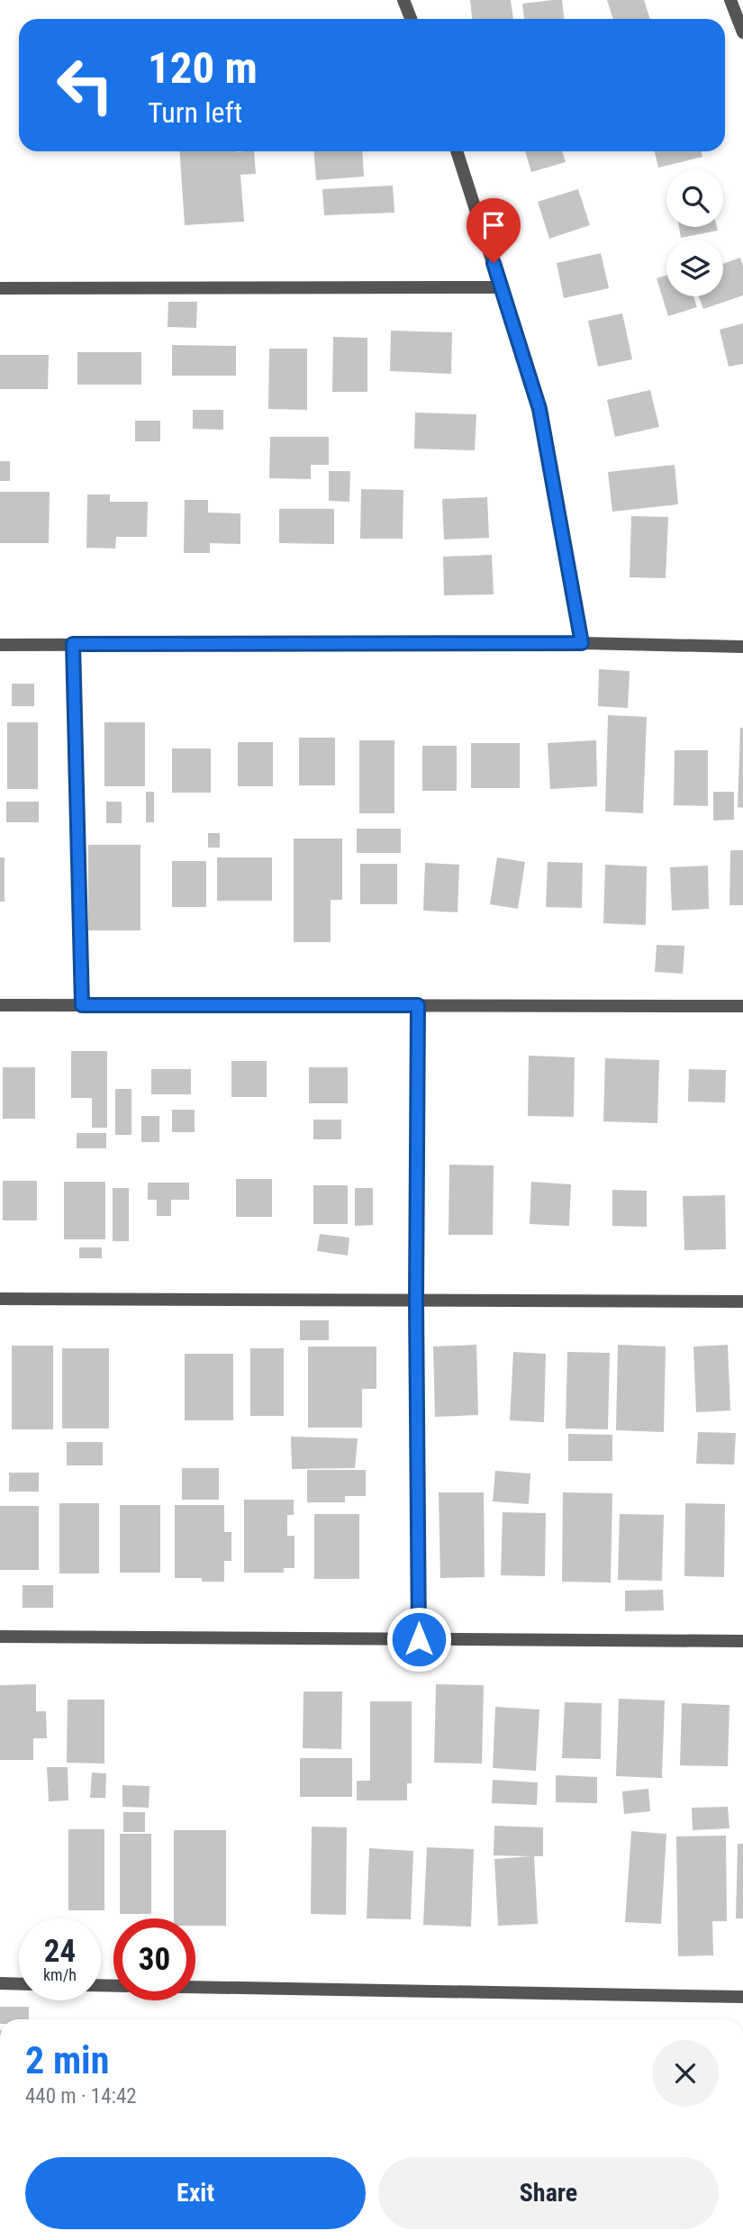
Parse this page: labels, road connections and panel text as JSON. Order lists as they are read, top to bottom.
{
  "page": {
    "turn": ["120 m", "Turn left"],
    "speed": "24 km/h",
    "limit": "30",
    "heading": ["2 min", "440 m · 14:42"],
    "buttons": ["Exit", "Share"]
  }
}
